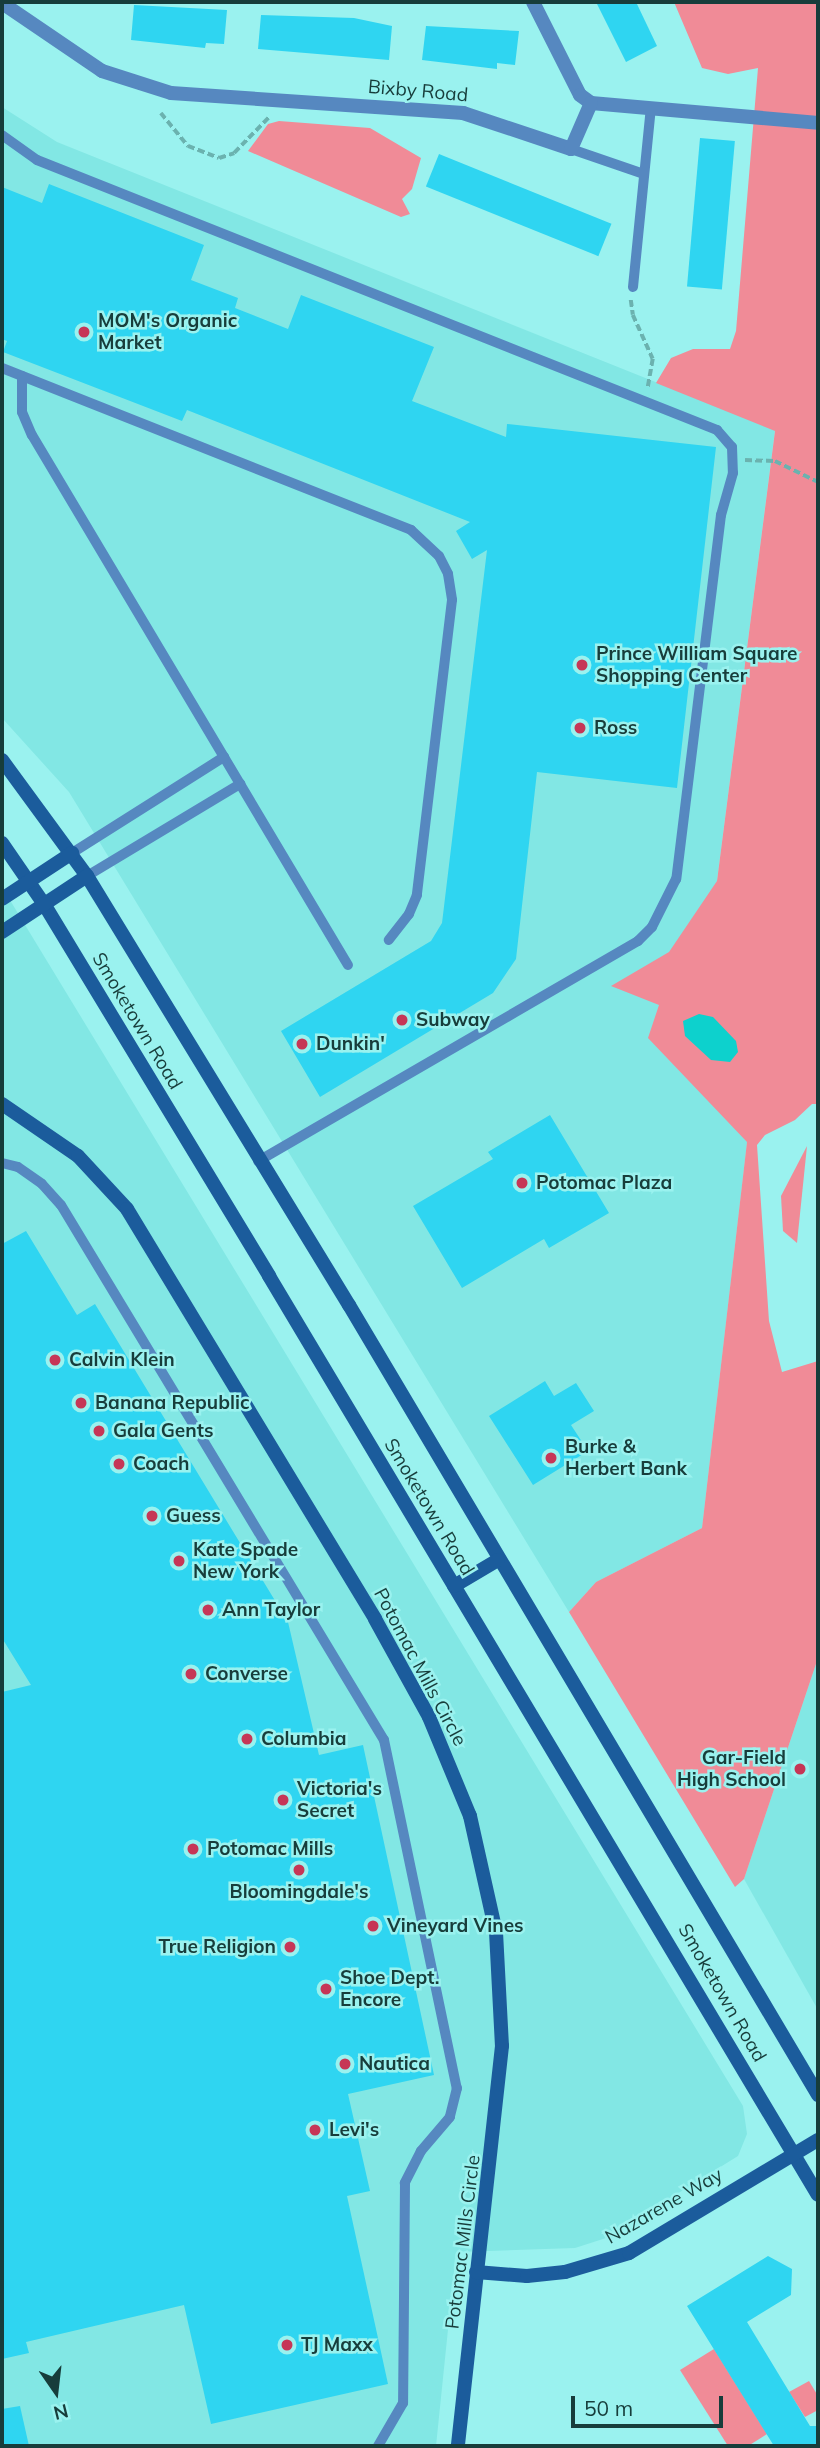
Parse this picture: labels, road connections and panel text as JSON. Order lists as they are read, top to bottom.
{
  "streets": {
    "main road": ["Smoketown Road", "Potomac Mills Circle", "Nazarene Way"],
    "street": ["Bixby Road"]
  },
  "crossings": [
    ["Smoketown Road", "Nazarene Way"],
    ["Potomac Mills Circle", "Nazarene Way"]
  ],
  "places": [
    "MOM's Organic Market",
    "Prince William Square Shopping Center",
    "Ross",
    "Subway",
    "Dunkin'",
    "Potomac Plaza",
    "Calvin Klein",
    "Banana Republic",
    "Gala Gents",
    "Burke & Herbert Bank",
    "Coach",
    "Guess",
    "Kate Spade New York",
    "Ann Taylor",
    "Converse",
    "Columbia",
    "Gar-Field High School",
    "Victoria's Secret",
    "Potomac Mills",
    "Bloomingdale's",
    "Vineyard Vines",
    "True Religion",
    "Shoe Dept. Encore",
    "Nautica",
    "Levi's",
    "TJ Maxx"
  ],
  "scale_bar": "50 m",
  "north": "bottom"
}
